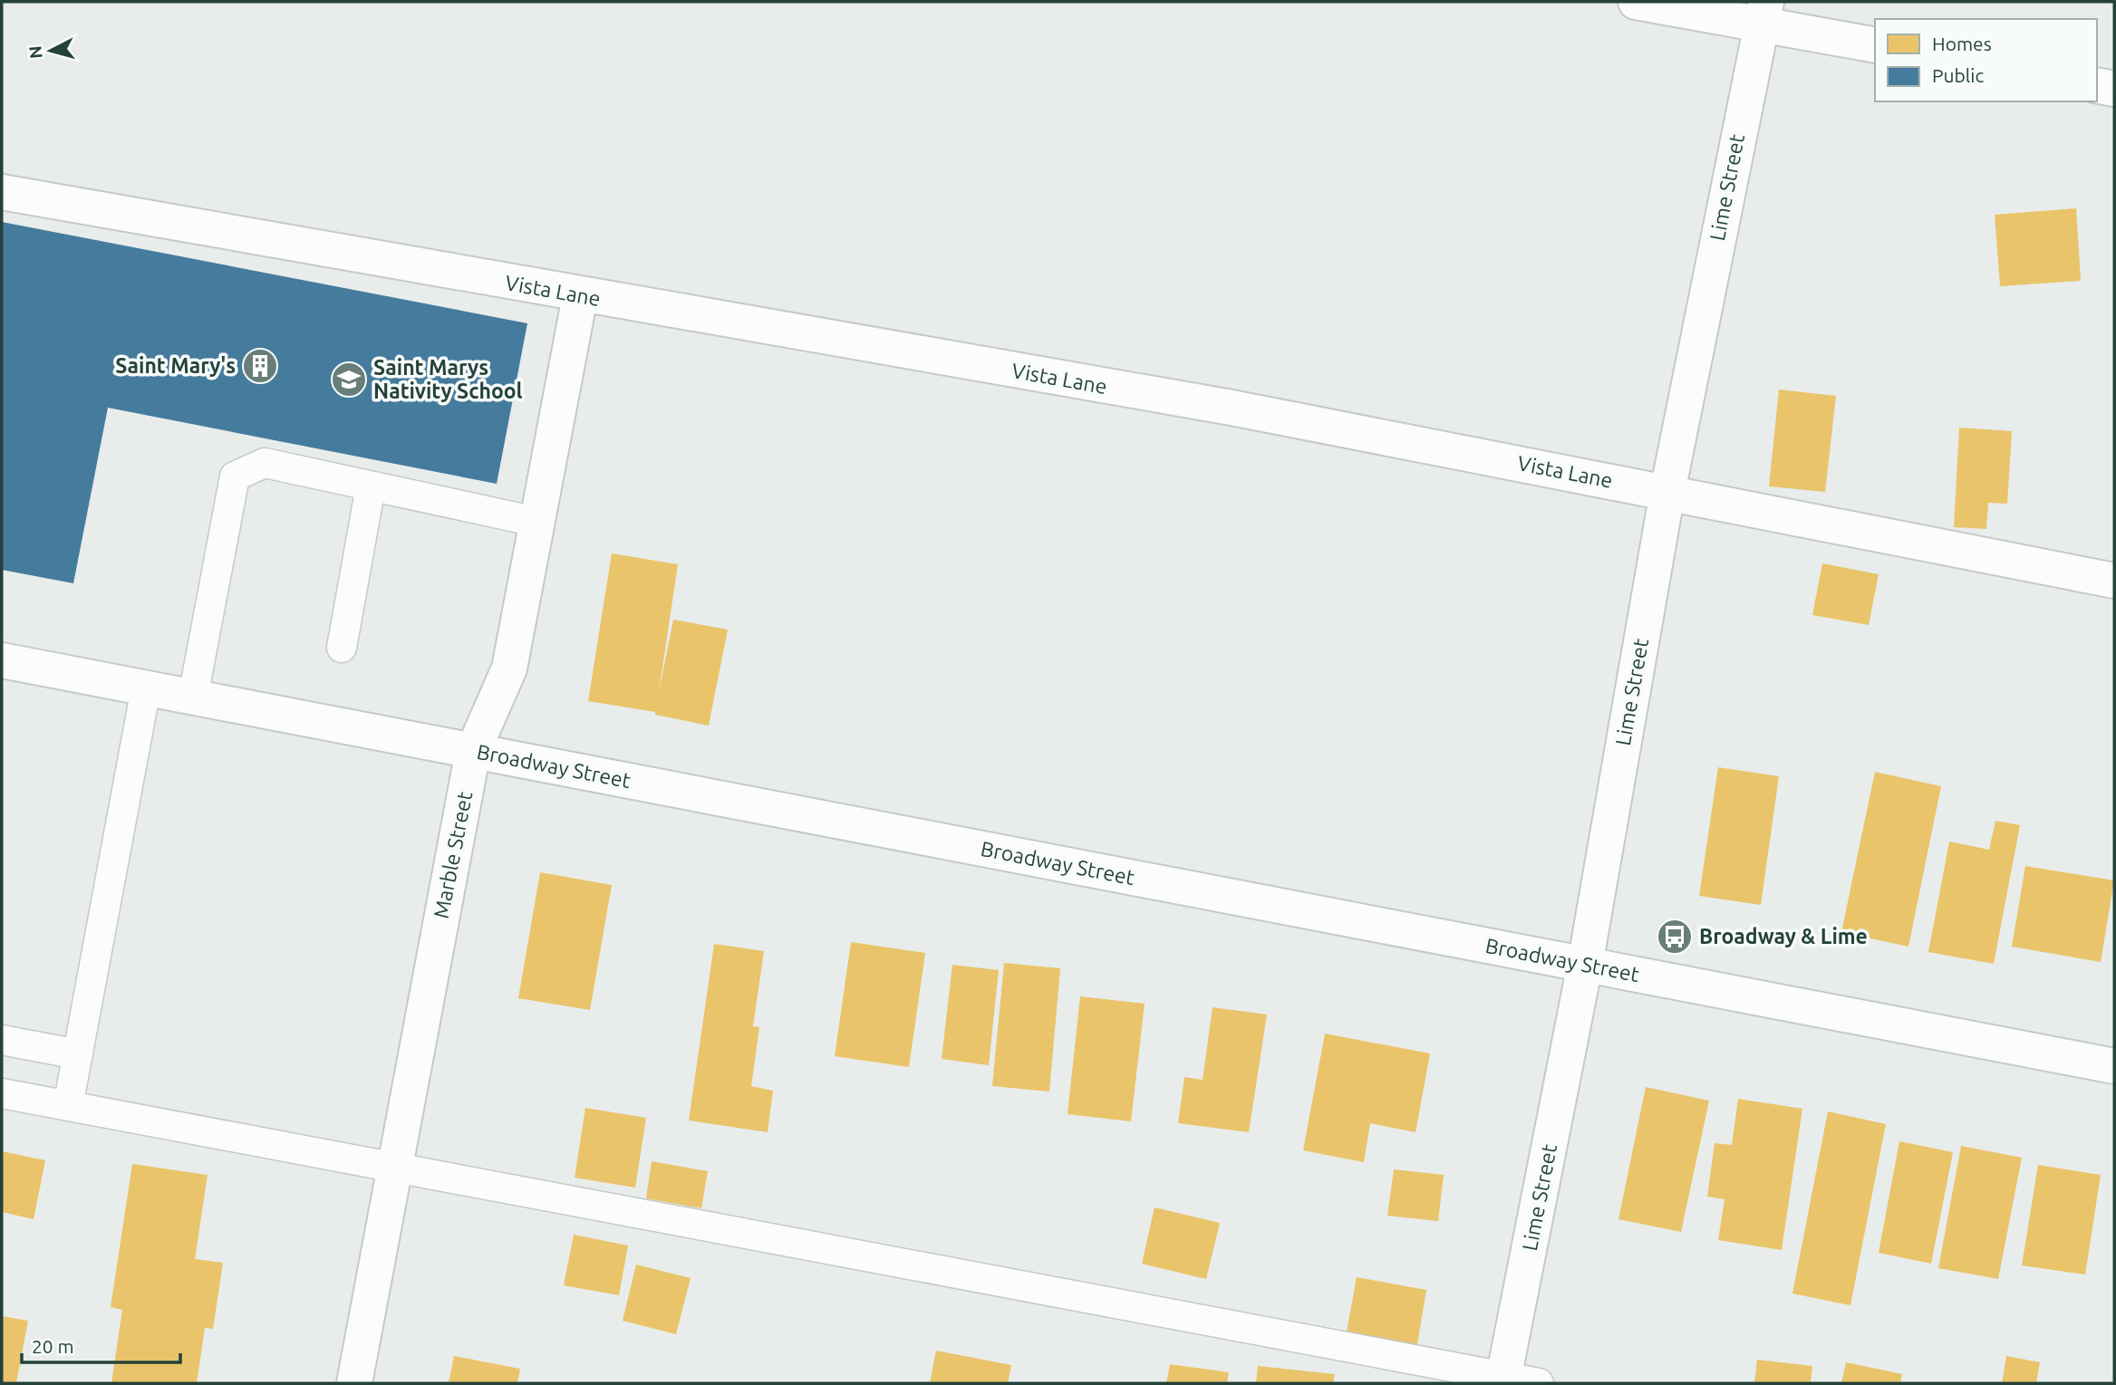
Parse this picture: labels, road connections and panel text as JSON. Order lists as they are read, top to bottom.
{
  "streets": {
    "street": [
      "Lime Street",
      "Vista Lane",
      "Broadway Street",
      "Marble Street"
    ]
  },
  "crossings": [
    ["Lime Street", "Vista Lane"],
    ["Lime Street", "Broadway Street"],
    ["Vista Lane", "Marble Street"],
    ["Broadway Street", "Marble Street"]
  ],
  "places": {
    "building": ["Saint Mary's"],
    "school or university": ["Saint Marys Nativity School"],
    "bus stop": ["Broadway & Lime"]
  },
  "legend": ["Homes", "Public"],
  "scale_bar": "20 m",
  "north": "left"
}
